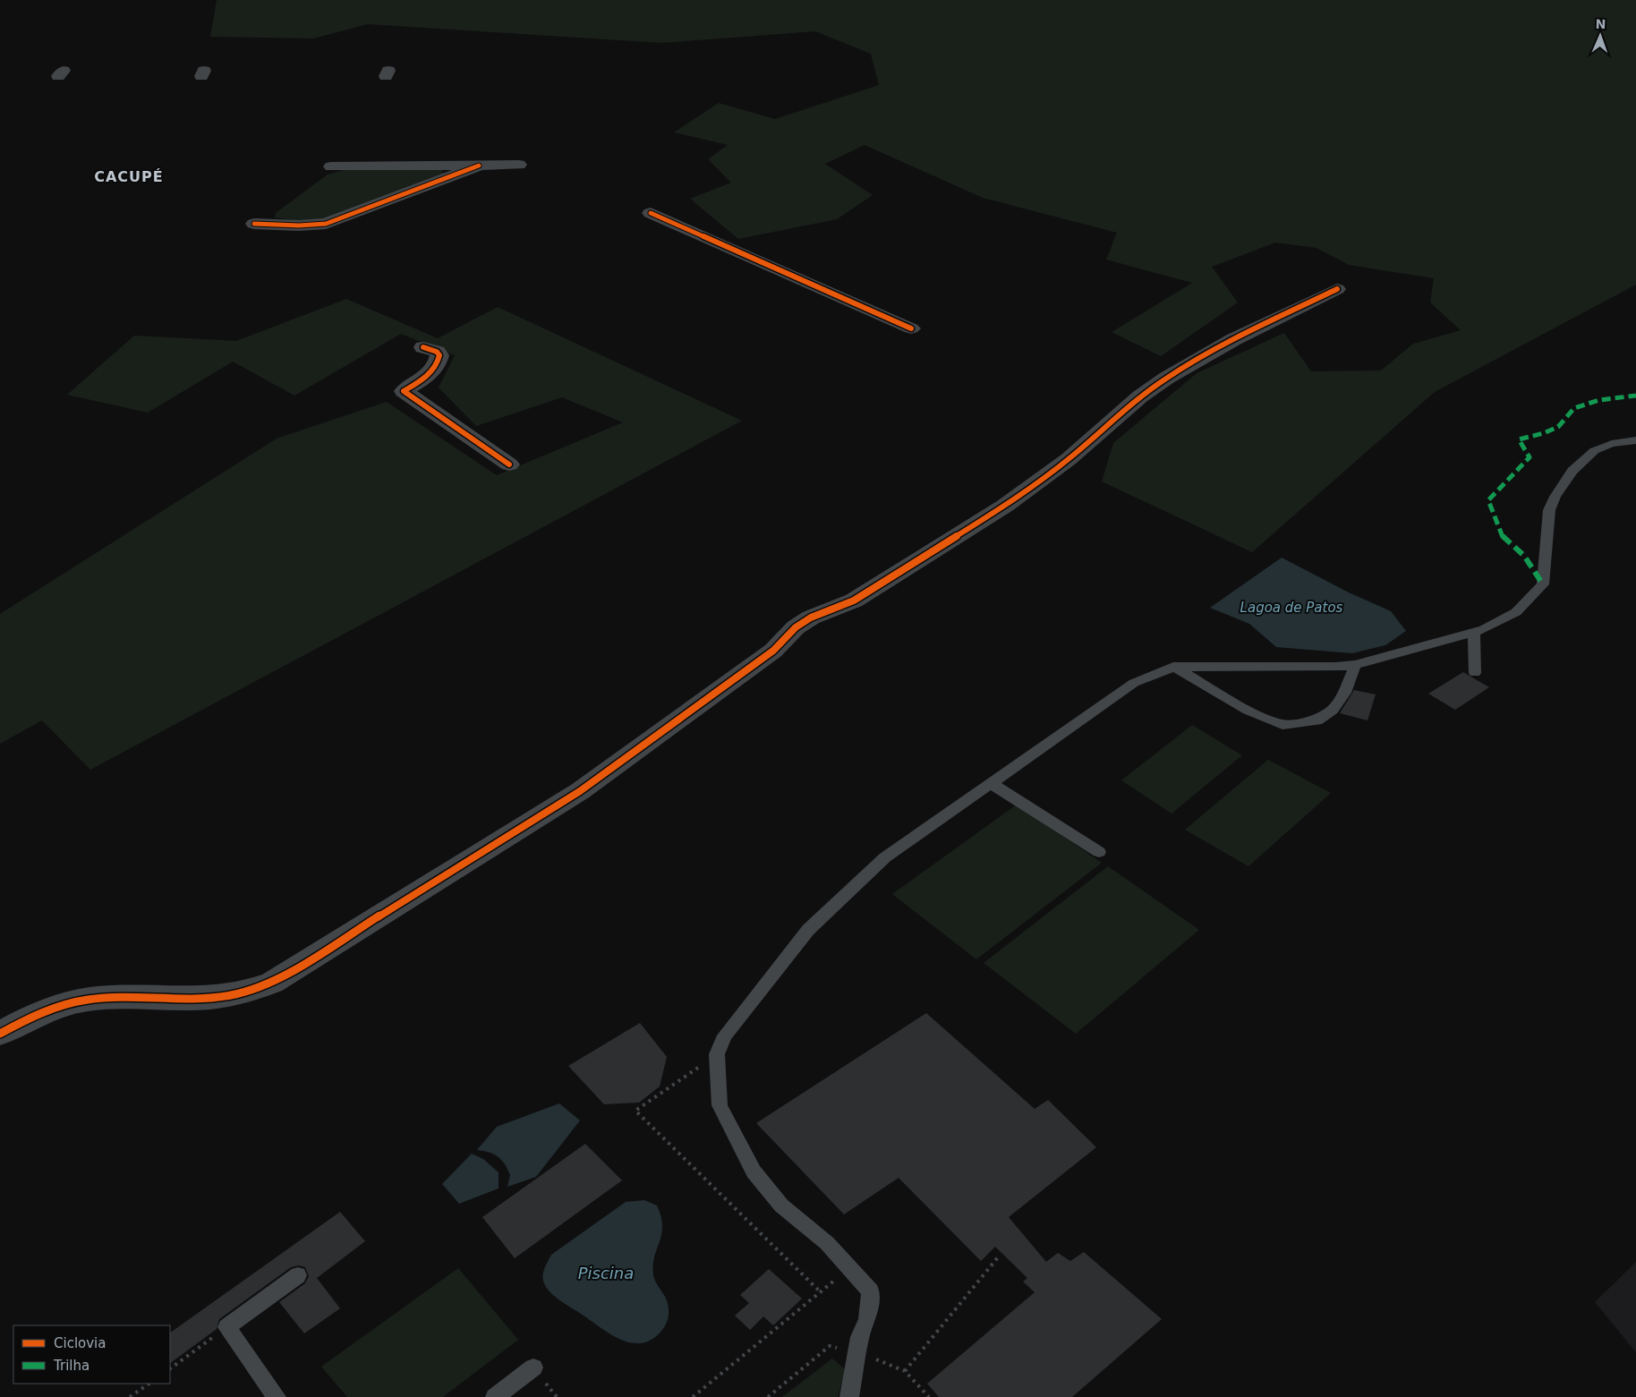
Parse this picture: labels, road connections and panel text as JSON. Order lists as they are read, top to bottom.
{
  "districts": ["CACUPÉ"],
  "water": ["Lagoa de Patos", "Piscina"],
  "legend": ["Ciclovia", "Trilha"],
  "north": "top"
}
